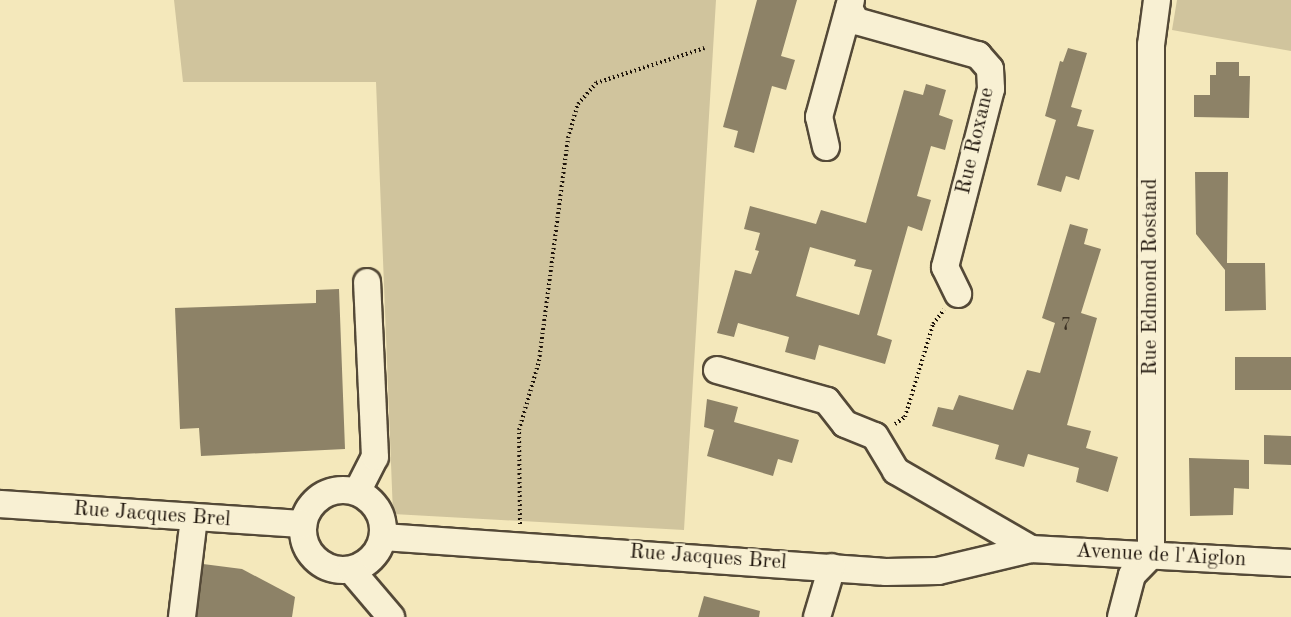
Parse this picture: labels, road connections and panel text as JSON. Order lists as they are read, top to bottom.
{
  "streets": {
    "street": [
      "Rue Roxane",
      "Rue Edmond Rostand",
      "Rue Jacques Brel",
      "Avenue de l'Aiglon"
    ]
  },
  "crossings": [
    ["Rue Edmond Rostand", "Avenue de l'Aiglon"],
    ["Rue Jacques Brel", "Avenue de l'Aiglon"]
  ],
  "house_numbers": ["7"]
}
